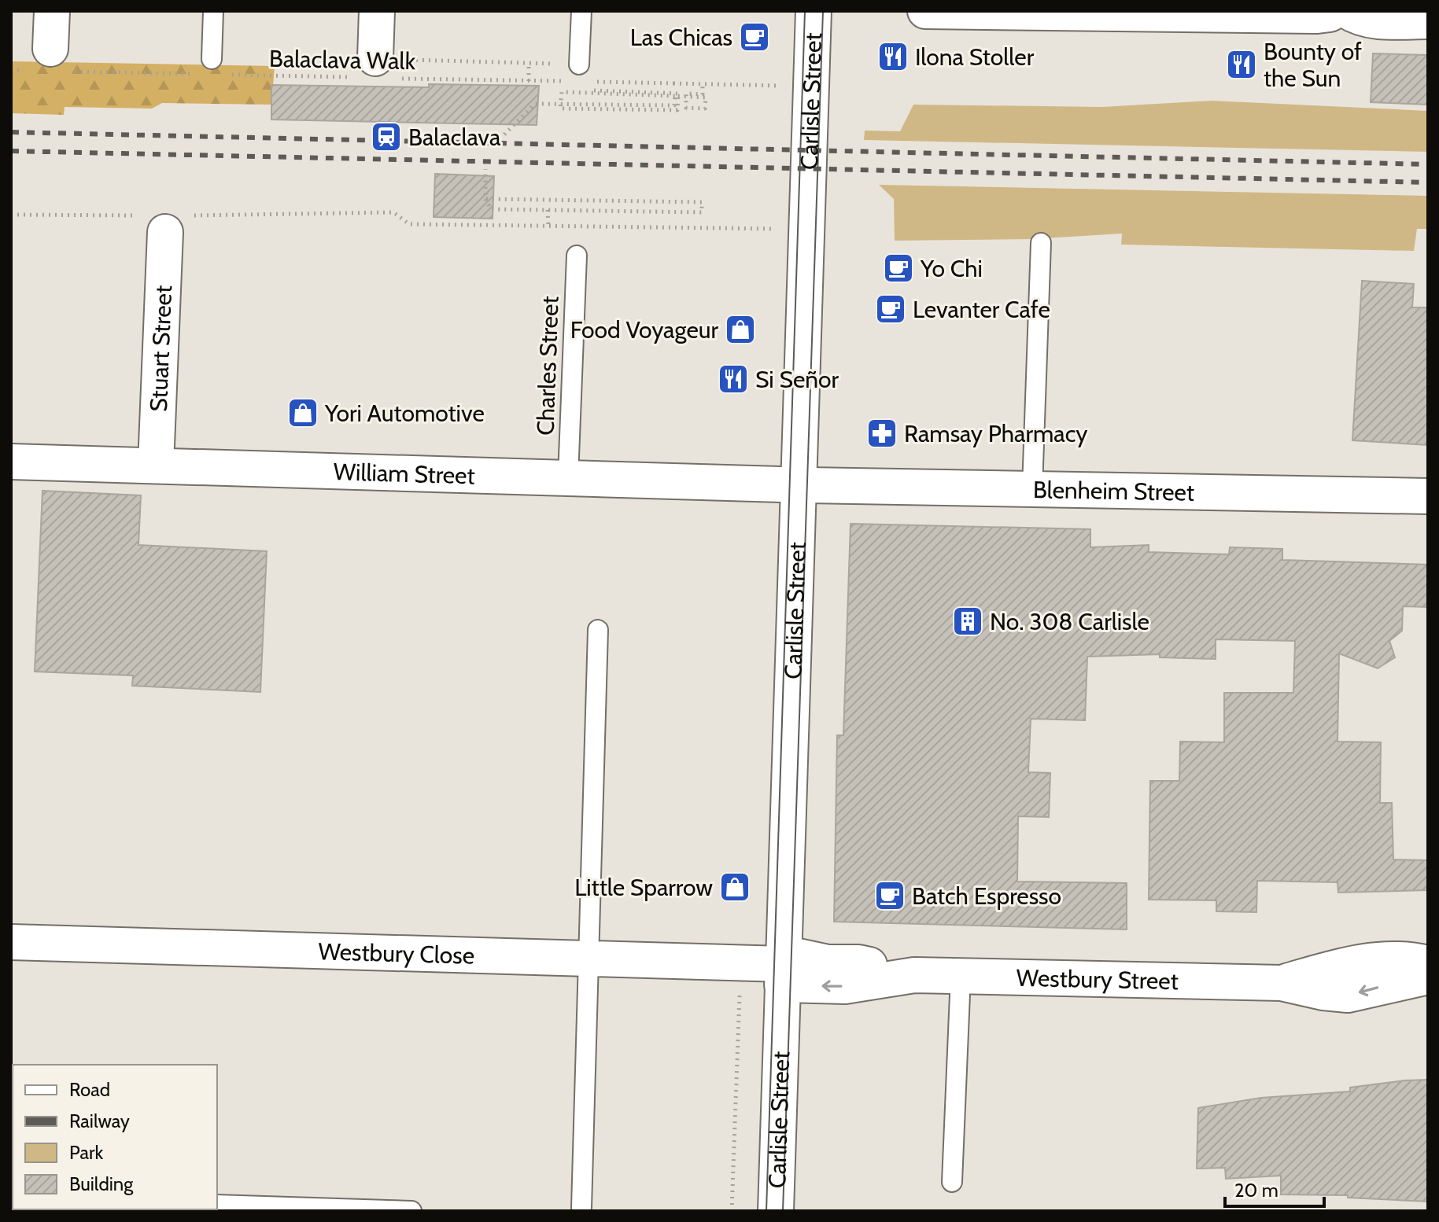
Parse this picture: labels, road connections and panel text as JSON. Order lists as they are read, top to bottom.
{
  "streets": {
    "street": [
      "Carlisle Street",
      "Stuart Street",
      "William Street",
      "Blenheim Street",
      "Westbury Close",
      "Westbury Street"
    ],
    "lane": ["Charles Street"],
    "path": ["Balaclava Walk"]
  },
  "crossings": [
    ["Carlisle Street", "William Street"],
    ["Carlisle Street", "Blenheim Street"],
    ["Carlisle Street", "Westbury Close"],
    ["Carlisle Street", "Westbury Street"],
    ["Stuart Street", "William Street"],
    ["Charles Street", "William Street"],
    ["William Street", "Blenheim Street"],
    ["Westbury Close", "Westbury Street"]
  ],
  "places": {
    "cafe": [
      "Las Chicas",
      "Yo Chi",
      "Levanter Cafe",
      "Batch Espresso"
    ],
    "restaurant": ["Ilona Stoller", "Bounty of the Sun", "Si Señor"],
    "station": ["Balaclava"],
    "shop": ["Food Voyageur", "Yori Automotive", "Little Sparrow"],
    "pharmacy": ["Ramsay Pharmacy"],
    "building": ["No. 308 Carlisle"]
  },
  "legend": [
    "Road",
    "Railway",
    "Park",
    "Building"
  ],
  "scale_bar": "20 m"
}
